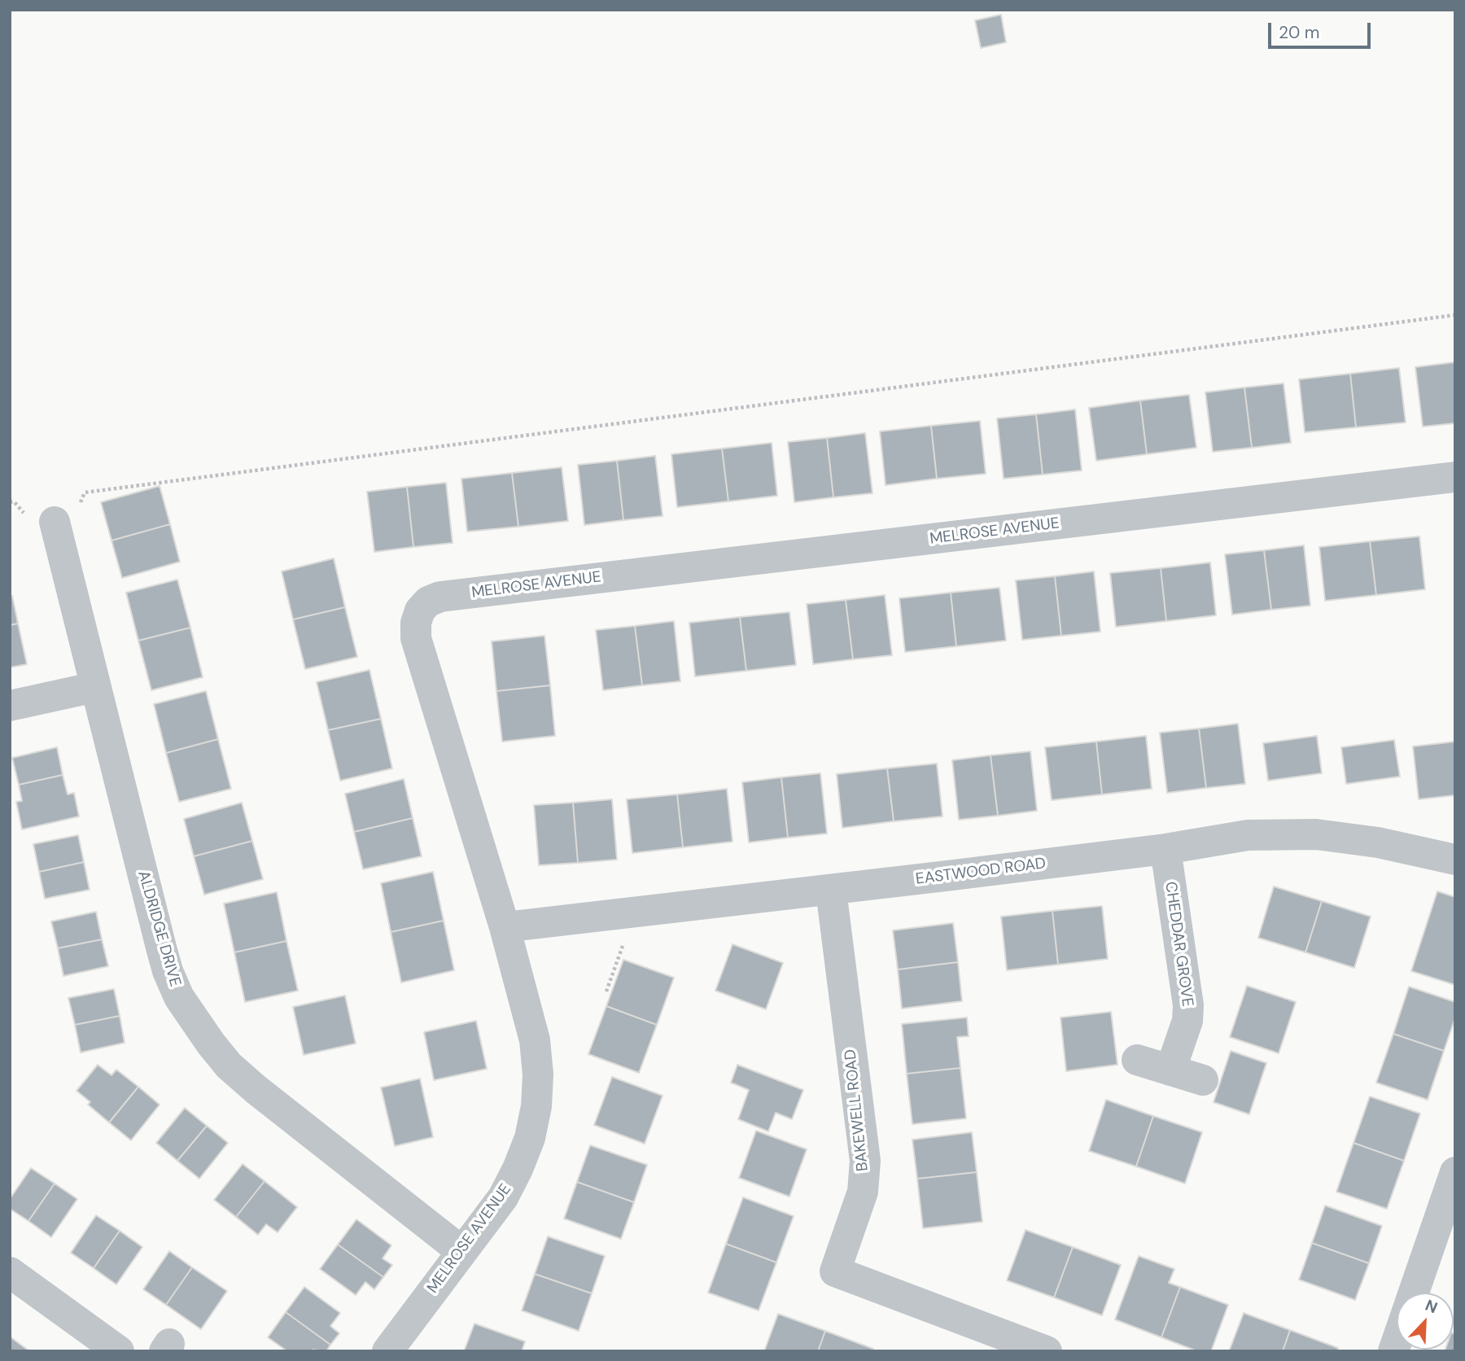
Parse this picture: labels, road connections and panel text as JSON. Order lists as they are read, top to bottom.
{
  "streets": {
    "street": [
      "MELROSE AVENUE",
      "EASTWOOD ROAD",
      "ALDRIDGE DRIVE",
      "CHEDDAR GROVE",
      "BAKEWELL ROAD"
    ]
  },
  "crossings": [
    ["MELROSE AVENUE", "EASTWOOD ROAD"],
    ["MELROSE AVENUE", "ALDRIDGE DRIVE"],
    ["EASTWOOD ROAD", "CHEDDAR GROVE"],
    ["EASTWOOD ROAD", "BAKEWELL ROAD"]
  ],
  "scale_bar": "20 m",
  "north": "top right"
}
